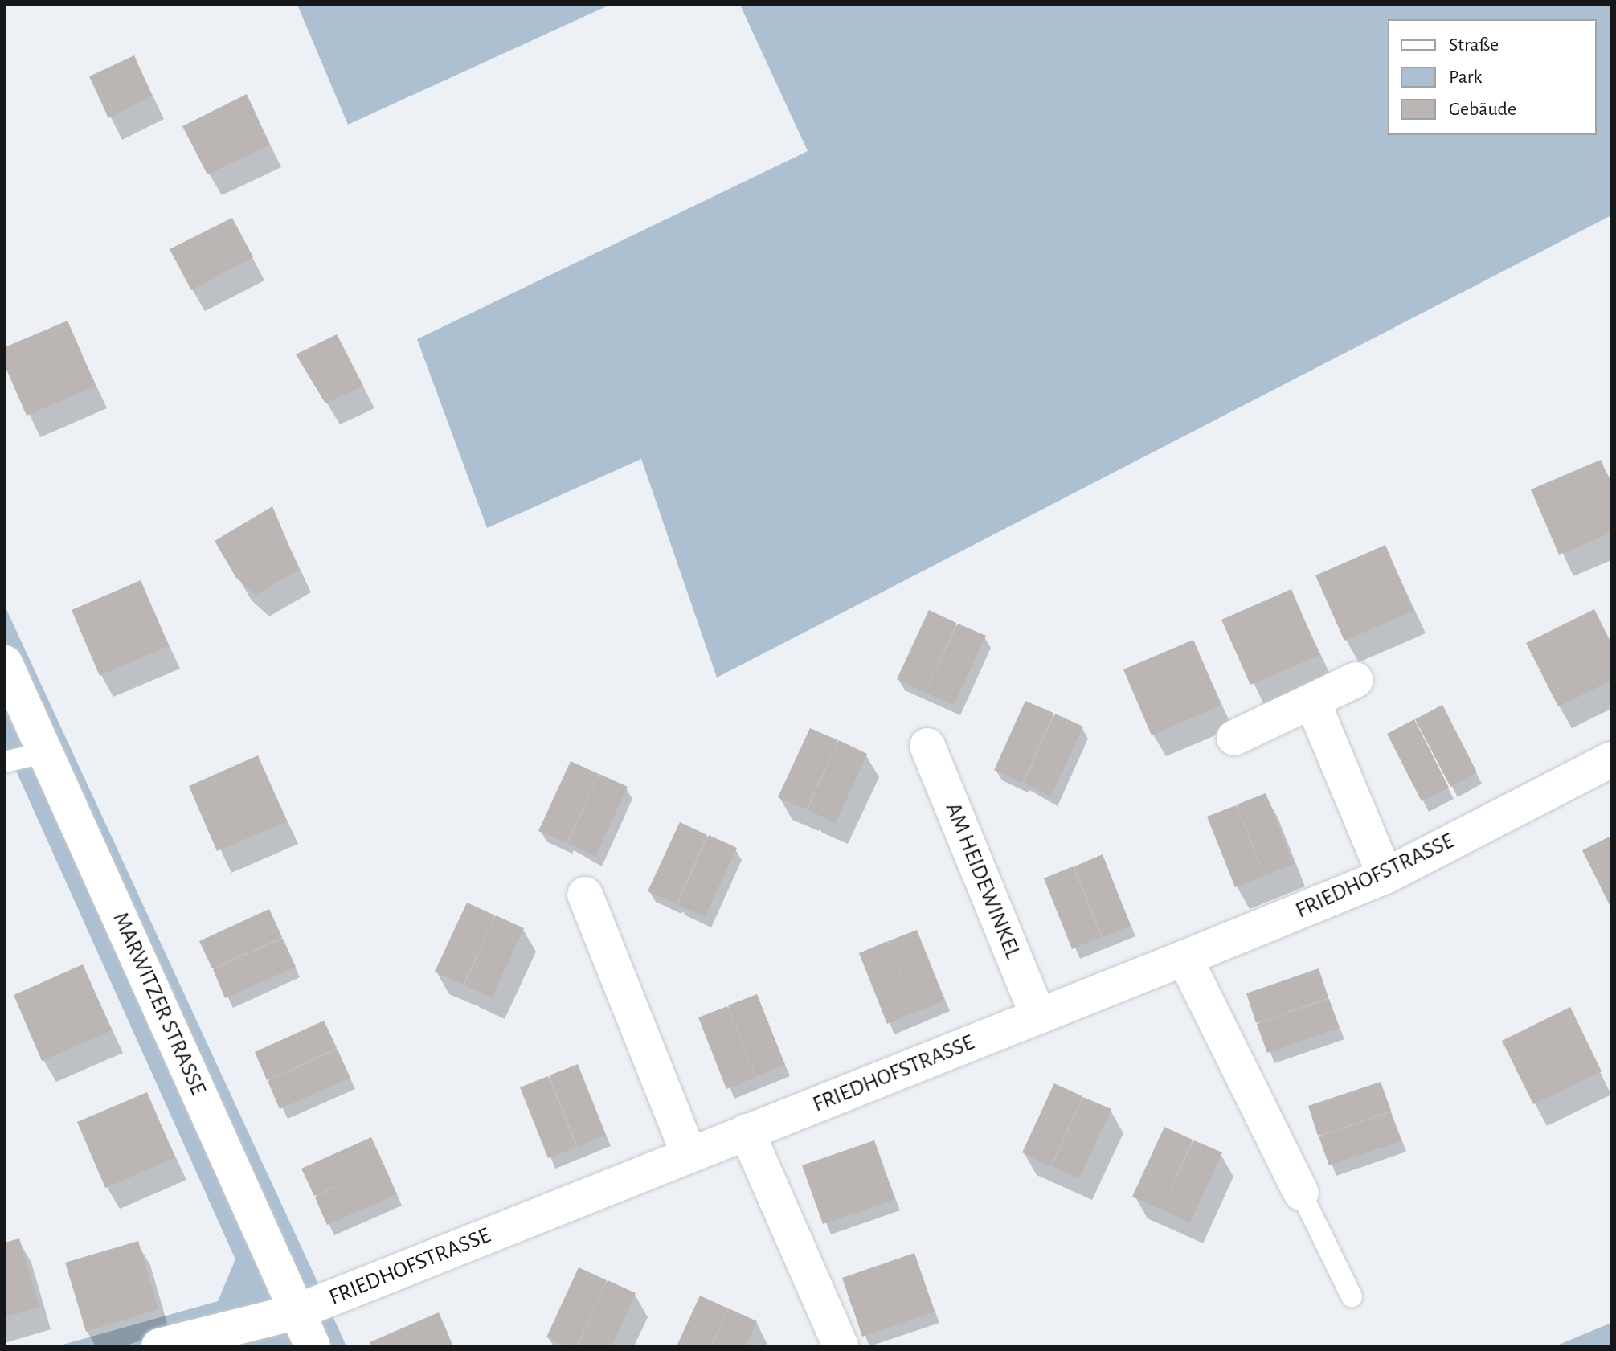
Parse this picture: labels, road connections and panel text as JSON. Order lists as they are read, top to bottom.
{
  "streets": {
    "street": ["FRIEDHOFSTRASSE", "AM HEIDEWINKEL", "MARWITZER STRASSE"]
  },
  "crossings": [
    ["FRIEDHOFSTRASSE", "AM HEIDEWINKEL"],
    ["FRIEDHOFSTRASSE", "MARWITZER STRASSE"]
  ],
  "legend": ["Straße", "Park", "Gebäude"]
}
